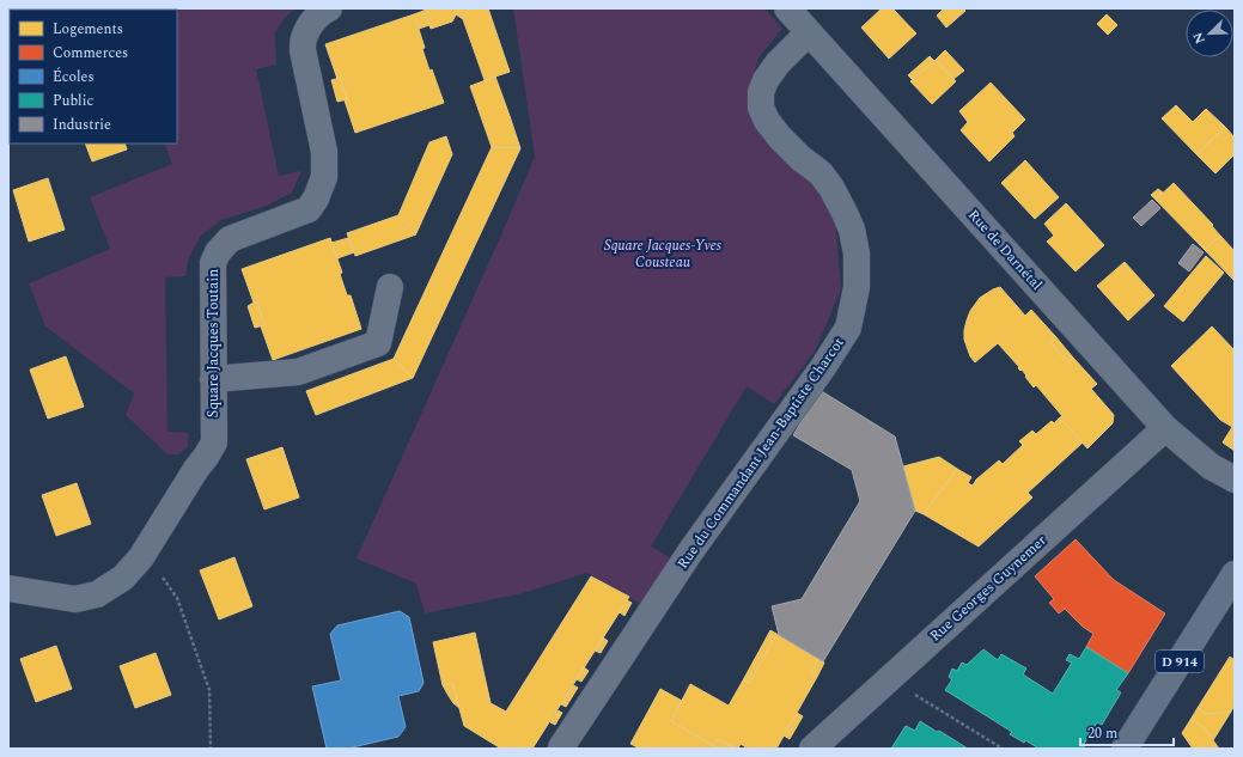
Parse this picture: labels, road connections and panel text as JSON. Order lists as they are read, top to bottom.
{
  "streets": {
    "main road": ["D 914"],
    "street": [
      "Rue de Darnétal",
      "Square Jacques Toutain",
      "Rue du Commandant Jean-Baptiste Charcot",
      "Rue Georges Guynemer"
    ]
  },
  "crossings": [
    ["Rue de Darnétal", "Rue du Commandant Jean-Baptiste Charcot"],
    ["Rue de Darnétal", "Rue Georges Guynemer"]
  ],
  "parks": ["Square Jacques-Yves Cousteau"],
  "legend": [
    "Logements",
    "Commerces",
    "Écoles",
    "Public",
    "Industrie"
  ],
  "scale_bar": "20 m",
  "north": "bottom left"
}
